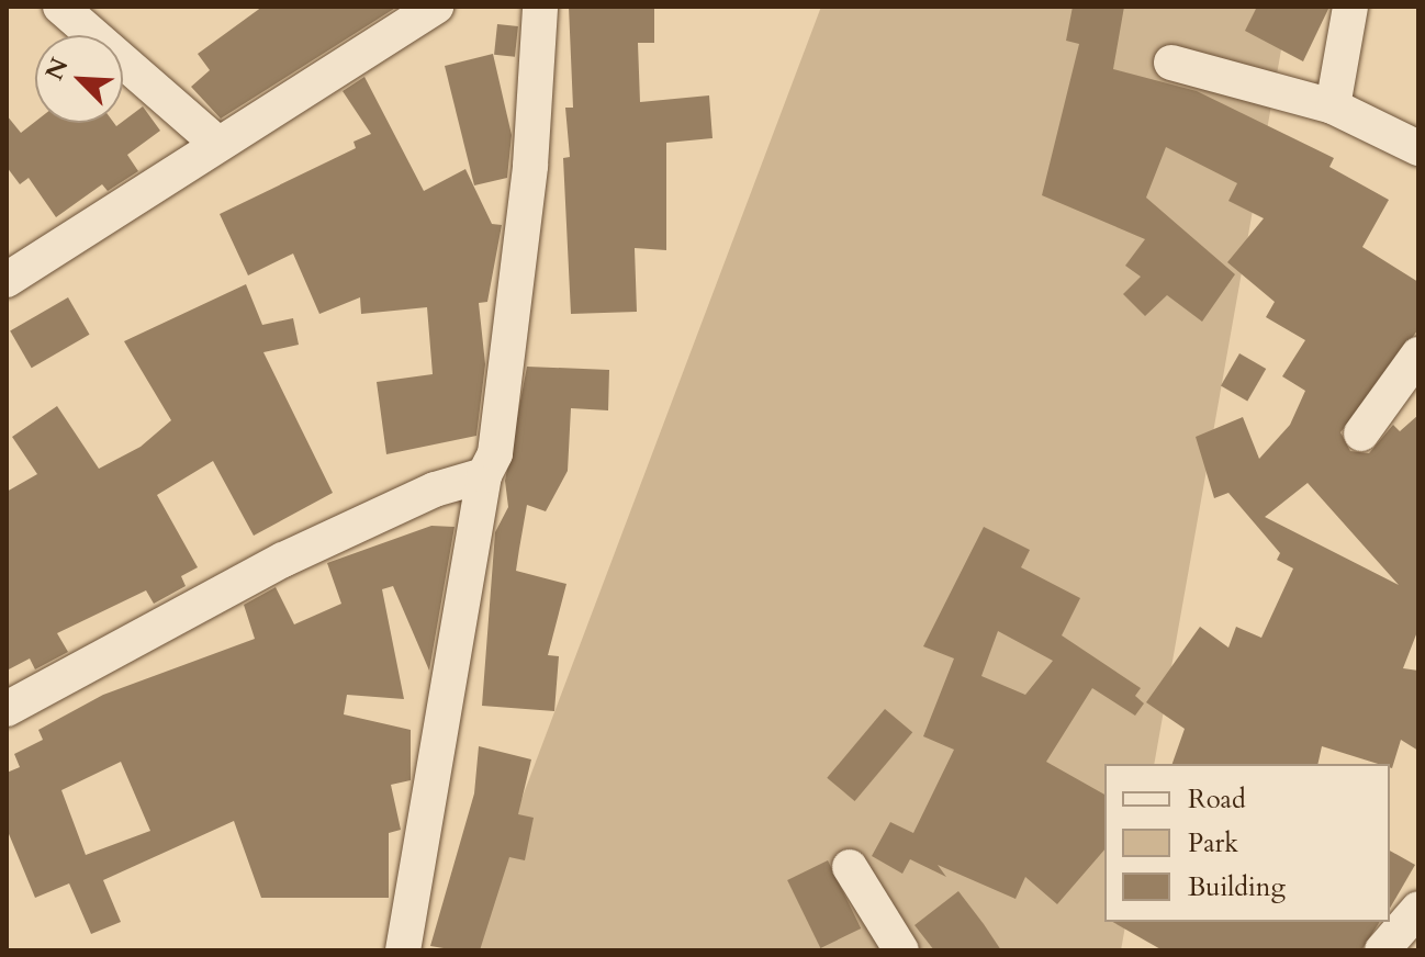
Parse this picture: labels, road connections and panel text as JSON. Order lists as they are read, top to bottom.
{
  "legend": ["Road", "Park", "Building"],
  "north": "top left"
}
